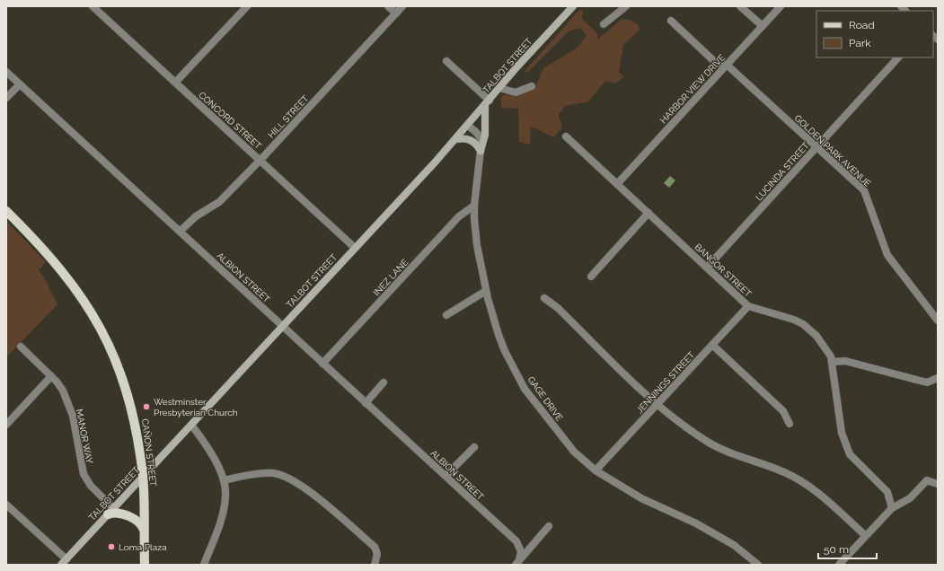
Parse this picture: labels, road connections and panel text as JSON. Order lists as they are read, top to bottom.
{
  "streets": {
    "main road": ["TALBOT STREET", "CAÑON STREET"],
    "street": [
      "HARBOR VIEW DRIVE",
      "HILL STREET",
      "CONCORD STREET",
      "GOLDEN PARK AVENUE",
      "LUCINDA STREET",
      "BANGOR STREET",
      "ALBION STREET",
      "INEZ LANE",
      "JENNINGS STREET",
      "GAGE DRIVE",
      "MANOR WAY"
    ]
  },
  "crossings": [
    ["TALBOT STREET", "CONCORD STREET"],
    ["TALBOT STREET", "ALBION STREET"],
    ["TALBOT STREET", "GAGE DRIVE"],
    ["TALBOT STREET", "MANOR WAY"],
    ["TALBOT STREET", "CAÑON STREET"],
    ["HARBOR VIEW DRIVE", "GOLDEN PARK AVENUE"],
    ["HARBOR VIEW DRIVE", "BANGOR STREET"],
    ["HILL STREET", "CONCORD STREET"],
    ["HILL STREET", "ALBION STREET"],
    ["GOLDEN PARK AVENUE", "LUCINDA STREET"],
    ["LUCINDA STREET", "BANGOR STREET"],
    ["BANGOR STREET", "JENNINGS STREET"],
    ["ALBION STREET", "INEZ LANE"],
    ["INEZ LANE", "GAGE DRIVE"],
    ["JENNINGS STREET", "GAGE DRIVE"]
  ],
  "places": ["Westminster Presbyterian Church", "Loma Plaza"],
  "legend": ["Road", "Park"],
  "scale_bar": "50 m"
}
